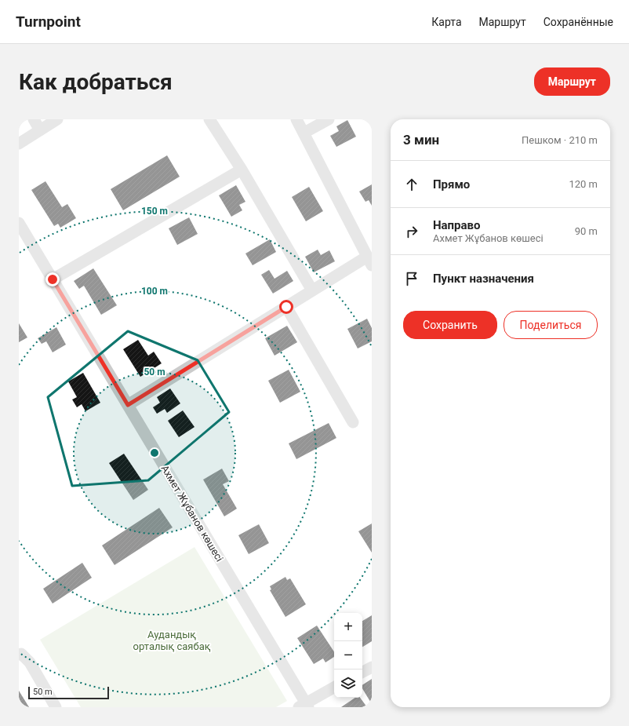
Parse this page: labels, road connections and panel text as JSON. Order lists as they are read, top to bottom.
{
  "streets": {
    "street": ["Ахмет Жұбанов көшесі"]
  },
  "parks": ["Аудандық орталық саябақ"],
  "scale_bar": "50 m",
  "page": {
    "header": "Turnpoint",
    "nav": ["Карта", "Маршрут", "Сохранённые"],
    "buttons": [
      "Маршрут",
      ["Сохранить", "Поделиться"]
    ],
    "title": "Как добраться",
    "heading": ["3 мин", "Пешком · 210 m"],
    "list": [
      ["Прямо", "120 m"],
      ["Направо", "Ахмет Жұбанов көшесі", "90 m"],
      "Пункт назначения"
    ],
    "map_buttons": ["+", "−"],
    "scale": "50 m"
  },
  "rings": ["150 m", "100 m", "50 m"]
}
